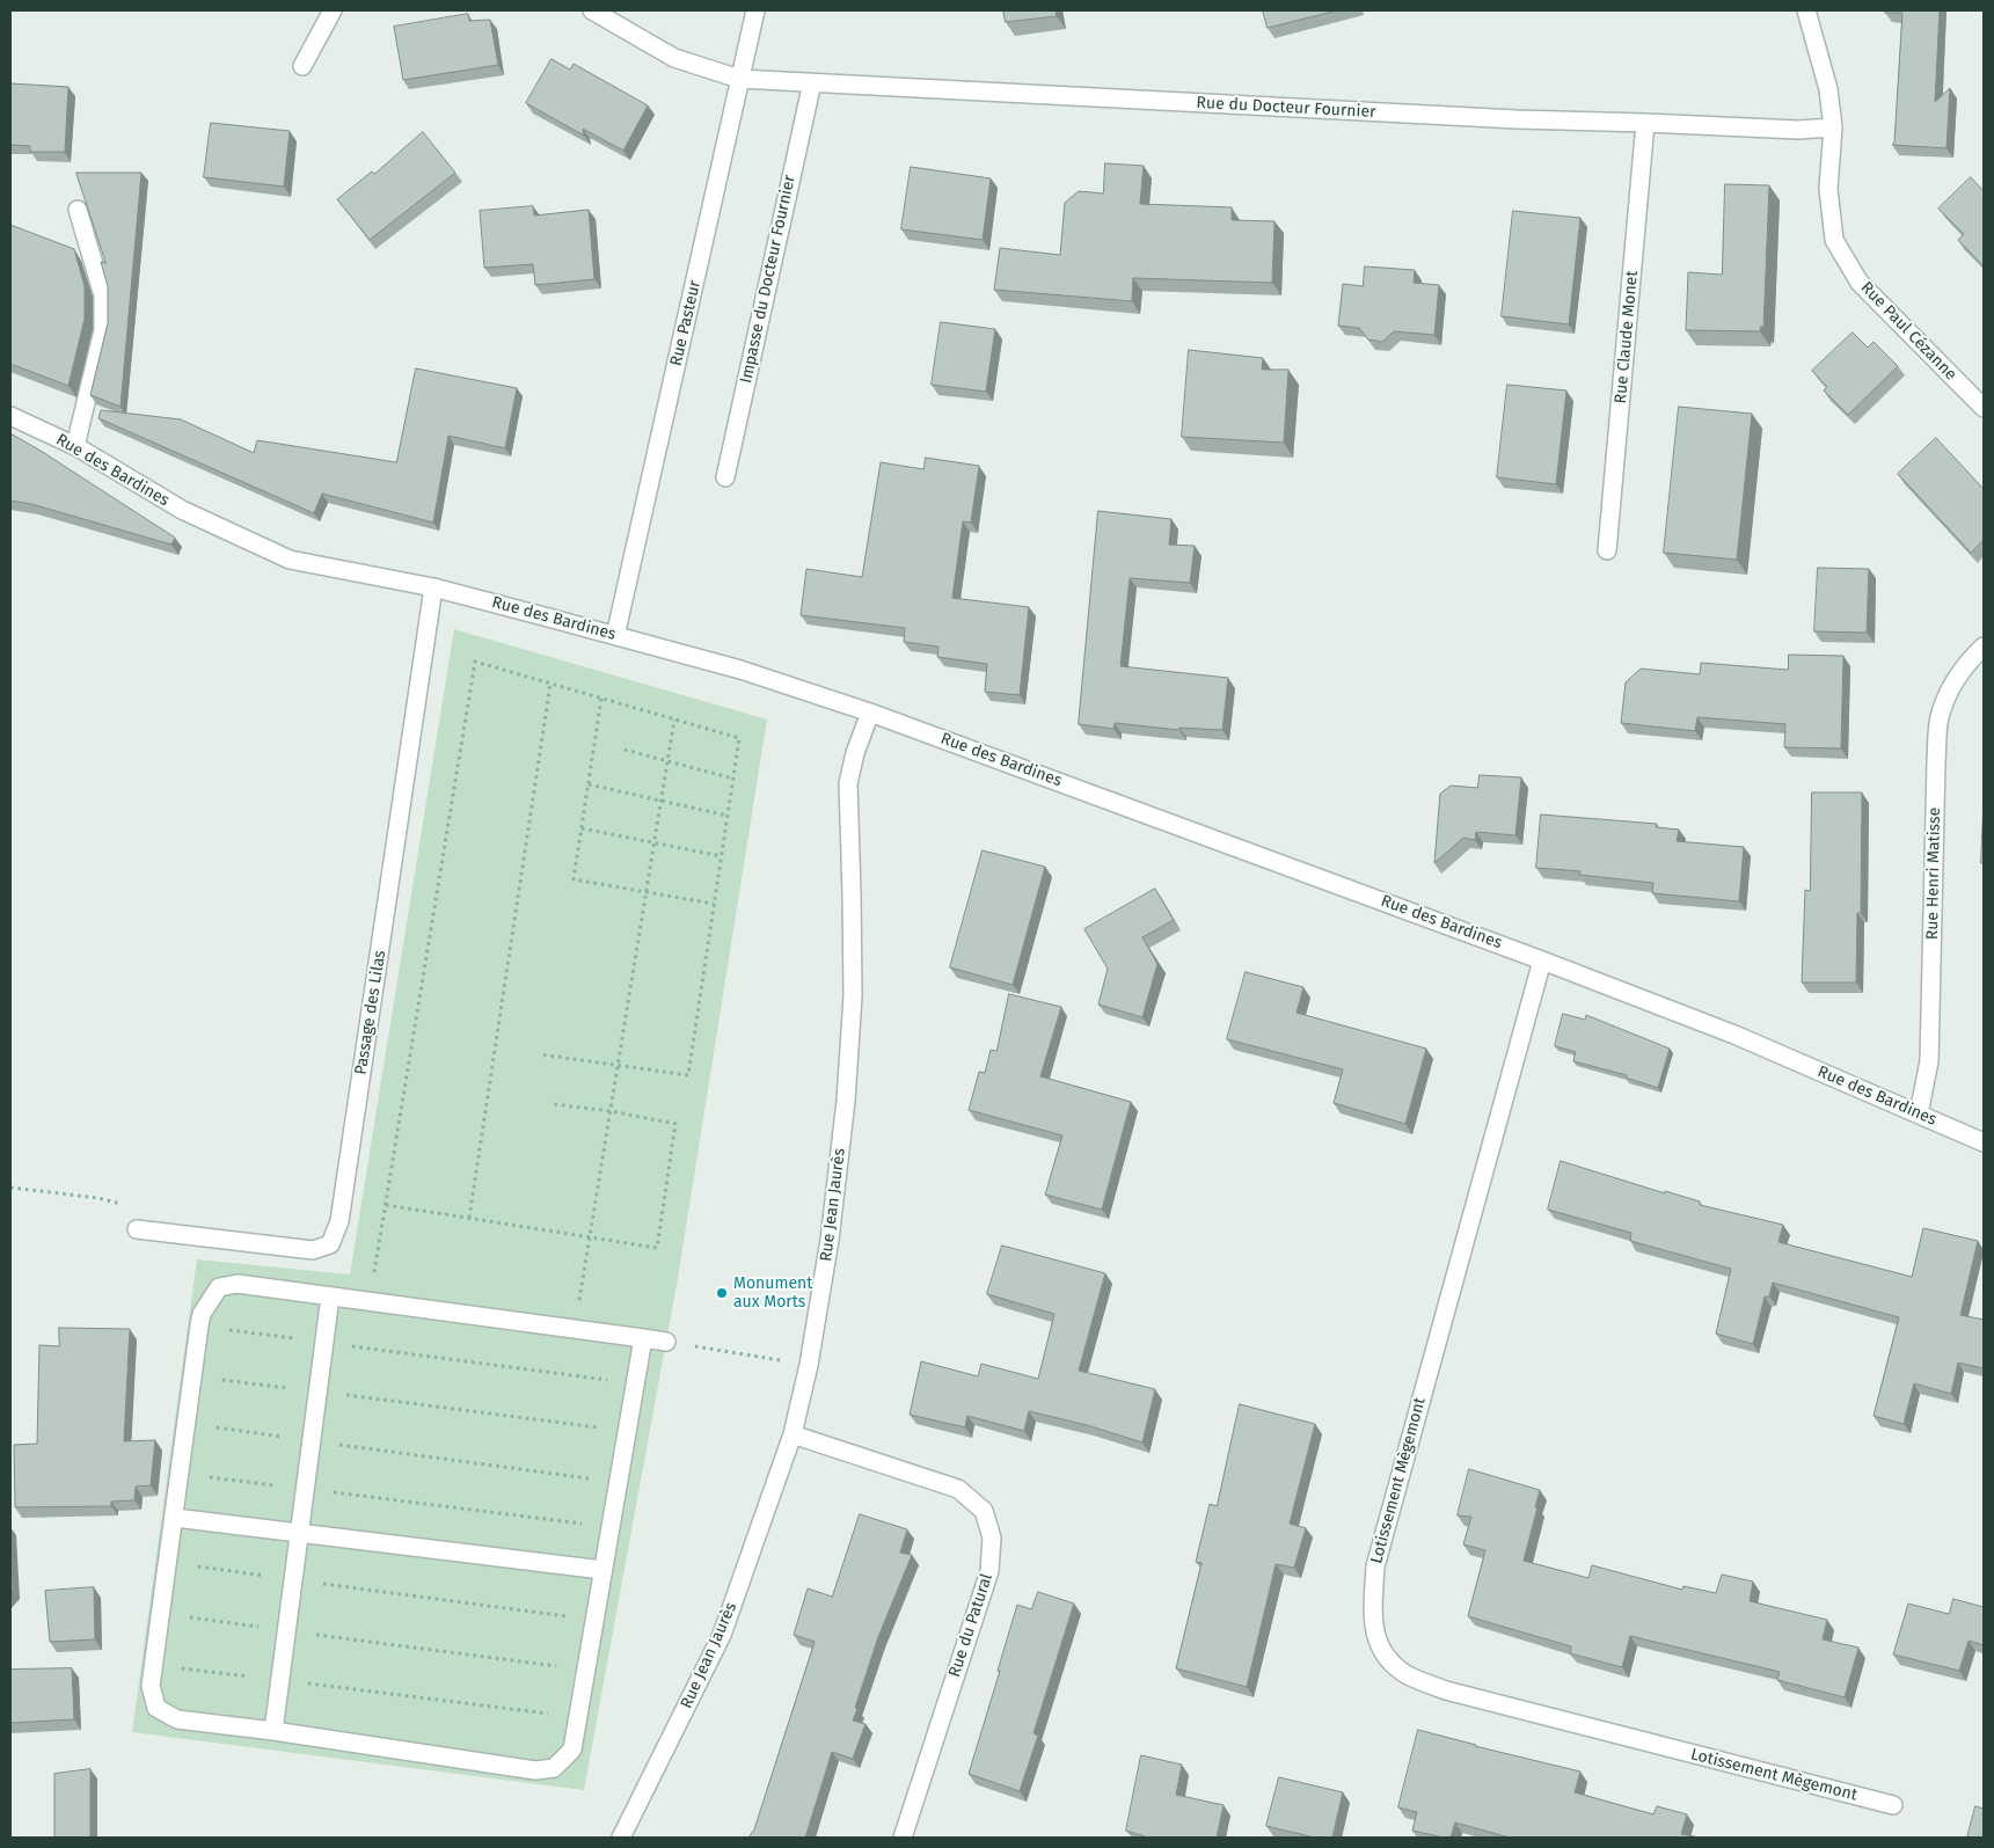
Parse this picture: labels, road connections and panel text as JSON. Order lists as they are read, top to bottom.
{
  "streets": {
    "street": [
      "Rue du Docteur Fournier",
      "Impasse du Docteur Fournier",
      "Rue Pasteur",
      "Rue Paul Cézanne",
      "Rue Claude Monet",
      "Rue des Bardines",
      "Rue Henri Matisse",
      "Passage des Lilas",
      "Rue Jean Jaurès",
      "Lotissement Mègemont",
      "Rue du Patural"
    ]
  },
  "crossings": [
    ["Rue du Docteur Fournier", "Impasse du Docteur Fournier"],
    ["Rue du Docteur Fournier", "Rue Pasteur"],
    ["Rue du Docteur Fournier", "Rue Paul Cézanne"],
    ["Rue du Docteur Fournier", "Rue Claude Monet"],
    ["Rue Pasteur", "Rue des Bardines"],
    ["Rue des Bardines", "Rue Henri Matisse"],
    ["Rue des Bardines", "Passage des Lilas"],
    ["Rue des Bardines", "Rue Jean Jaurès"],
    ["Rue des Bardines", "Lotissement Mègemont"],
    ["Rue Jean Jaurès", "Rue du Patural"]
  ],
  "places": ["Monument aux Morts"]
}
